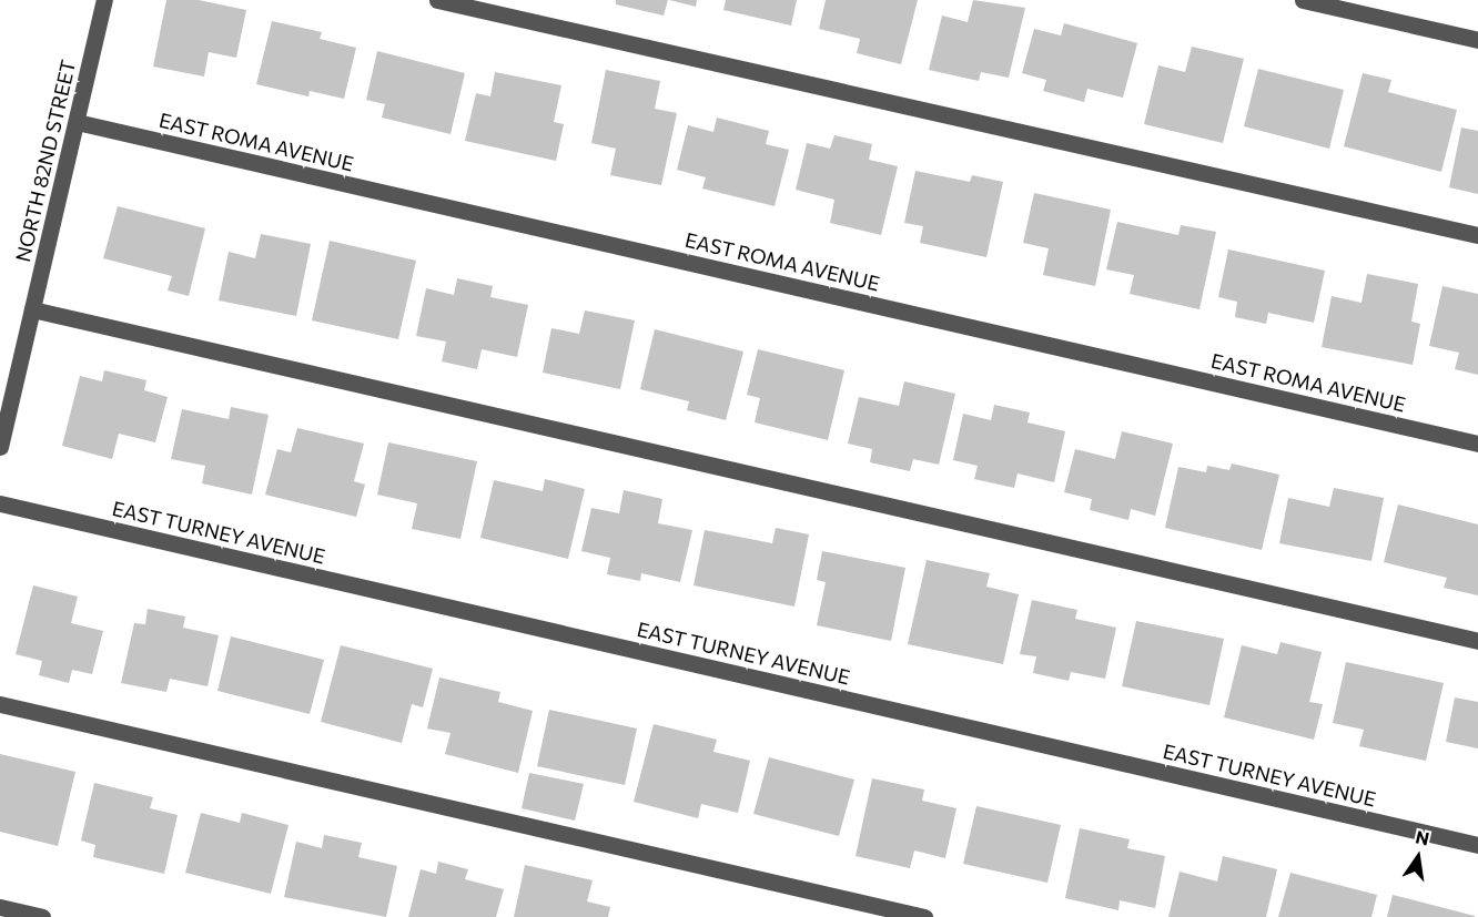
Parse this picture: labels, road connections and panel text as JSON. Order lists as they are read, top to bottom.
{
  "streets": {
    "street": ["EAST ROMA AVENUE", "NORTH 82ND STREET", "EAST TURNEY AVENUE"]
  },
  "crossings": [
    ["EAST ROMA AVENUE", "NORTH 82ND STREET"]
  ],
  "north": "top"
}
